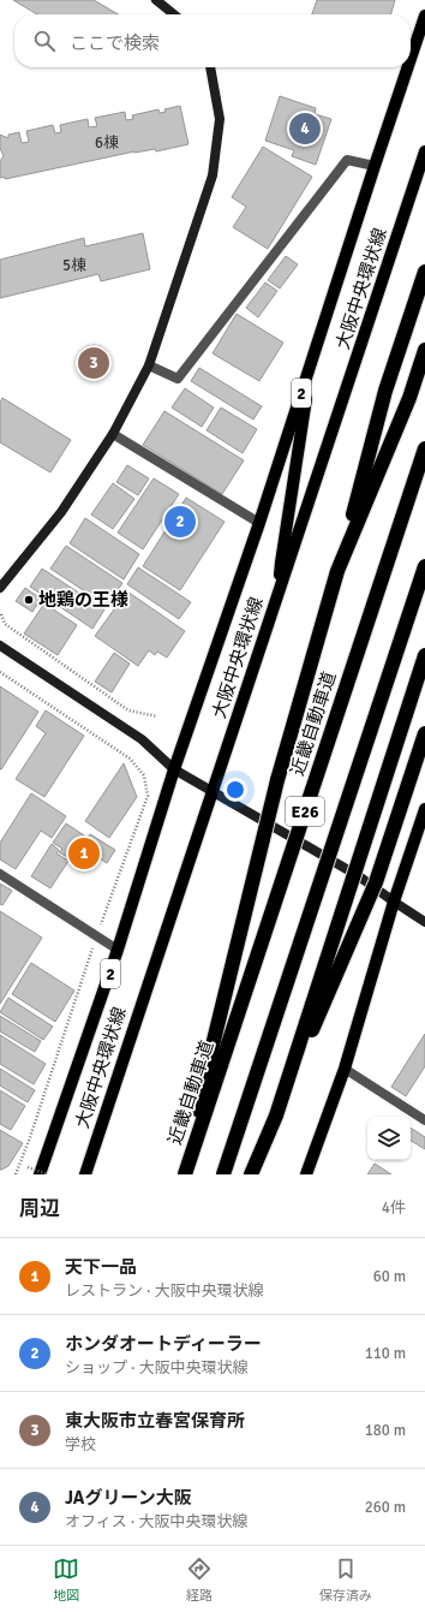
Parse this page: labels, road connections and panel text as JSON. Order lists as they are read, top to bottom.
{
  "streets": {
    "highway": ["近畿自動車道", "E26"],
    "main road": ["大阪中央環状線", "2"]
  },
  "places": ["地鶏の王様"],
  "house_numbers": ["6棟", "5棟"],
  "page": {
    "search": "ここで検索",
    "pins": [
      "4",
      "3",
      "2",
      "1"
    ],
    "heading": ["周辺", "4件"],
    "list": [
      {
        "mark": "1",
        "name": "天下一品",
        "note": "レストラン · 大阪中央環状線",
        "value": "60 m"
      },
      {
        "mark": "2",
        "name": "ホンダオートディーラー",
        "note": "ショップ · 大阪中央環状線",
        "value": "110 m"
      },
      {
        "mark": "3",
        "name": "東大阪市立春宮保育所",
        "note": "学校",
        "value": "180 m"
      },
      {
        "mark": "4",
        "name": "JAグリーン大阪",
        "note": "オフィス · 大阪中央環状線",
        "value": "260 m"
      }
    ],
    "nav": ["地図", "経路", "保存済み"]
  }
}
